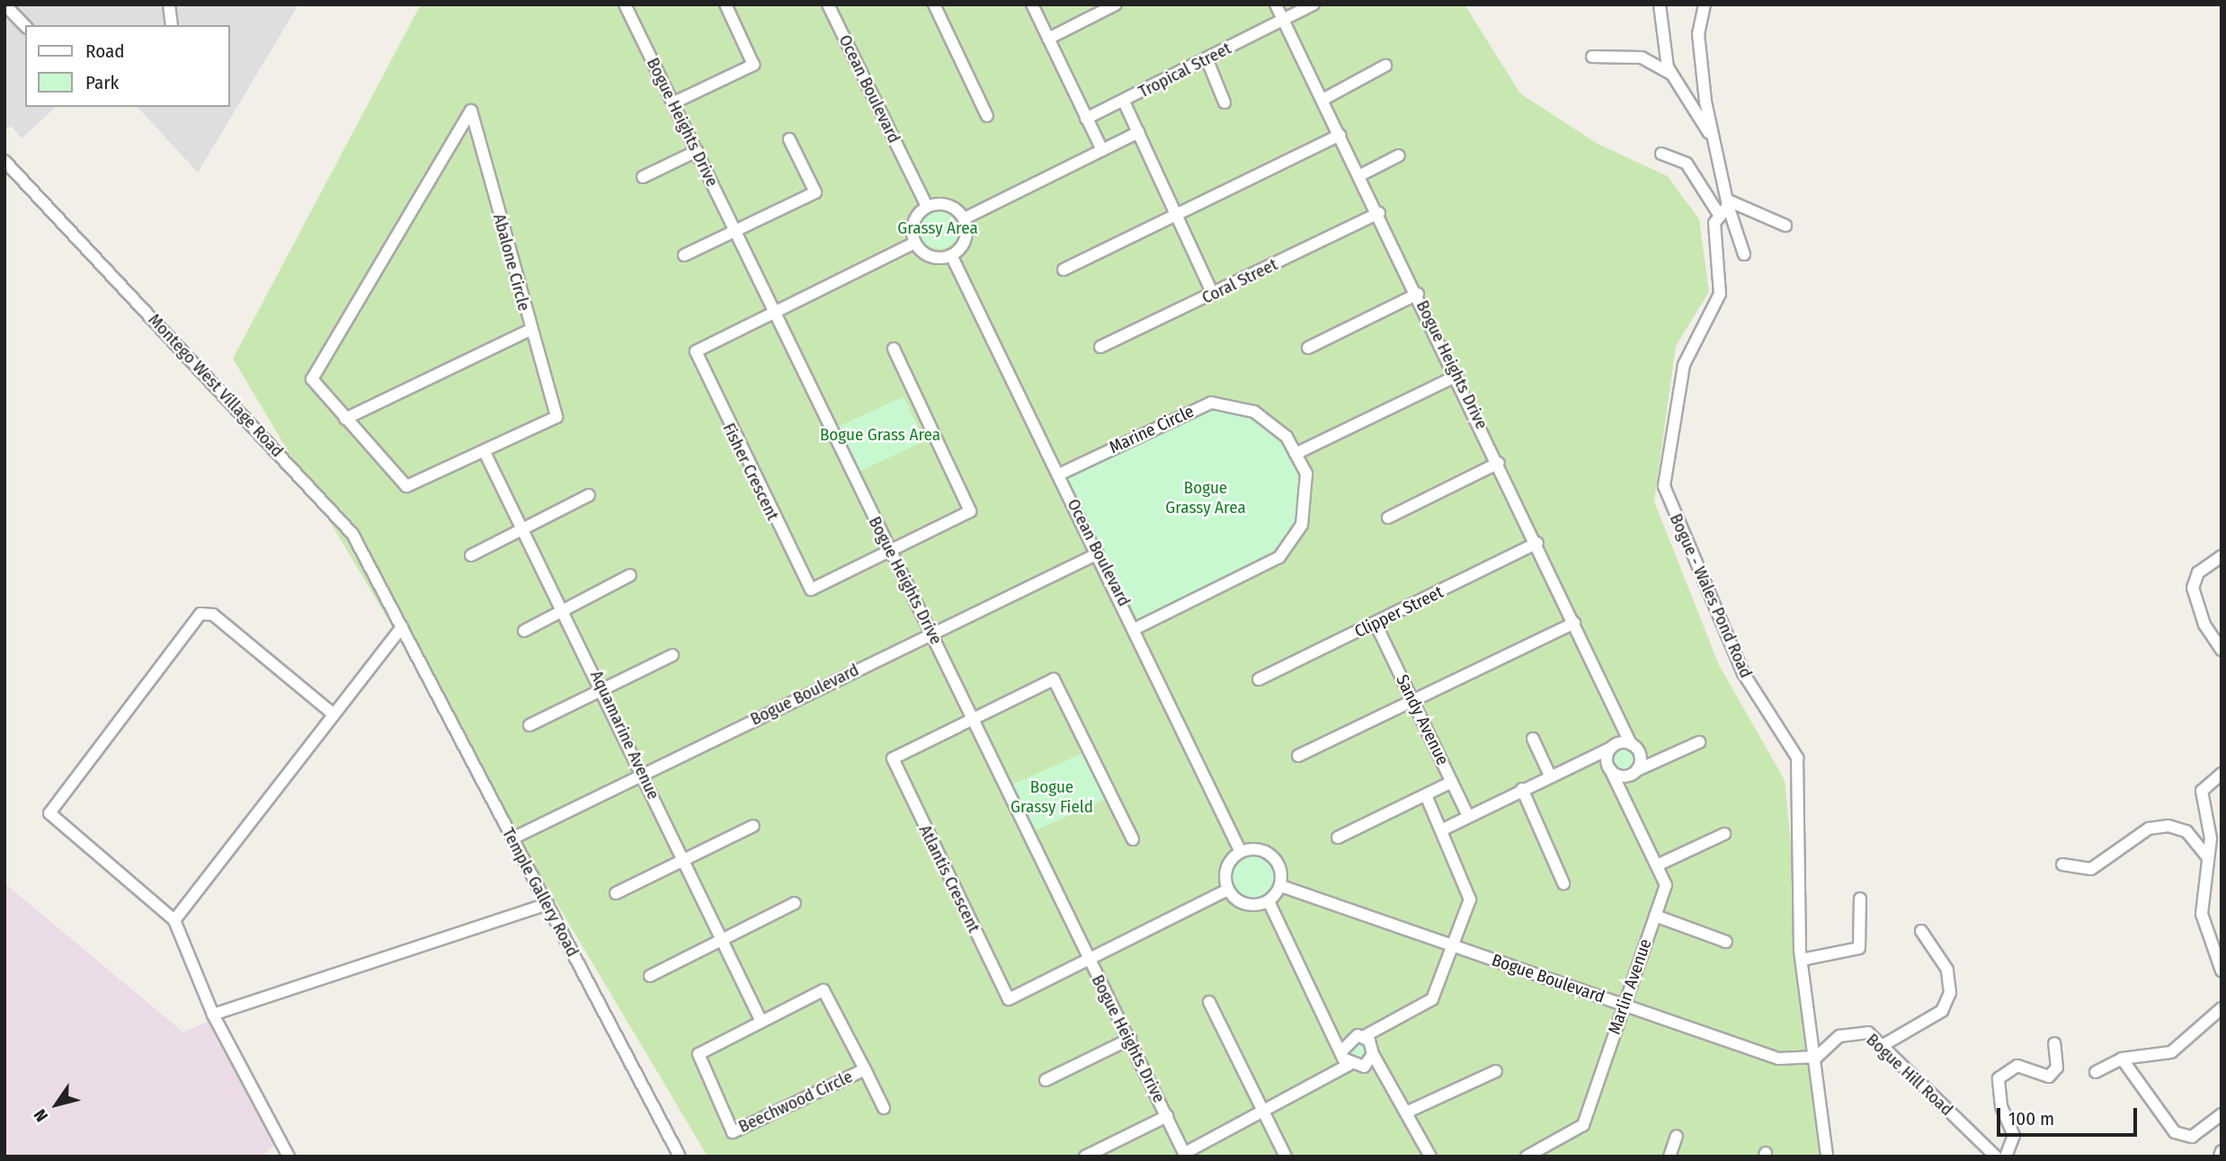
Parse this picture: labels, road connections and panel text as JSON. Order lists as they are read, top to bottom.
{
  "streets": {
    "street": [
      "Tropical Street",
      "Ocean Boulevard",
      "Bogue Heights Drive",
      "Abalone Circle",
      "Coral Street",
      "Montego West Village Road",
      "Marine Circle",
      "Fisher Crescent",
      "Bogue - Wales Pond Road",
      "Clipper Street",
      "Bogue Boulevard",
      "Sandy Avenue",
      "Aquamarine Avenue",
      "Atlantis Crescent",
      "Temple Gallery Road",
      "Marlin Avenue",
      "Bogue Hill Road",
      "Beechwood Circle"
    ]
  },
  "crossings": [
    ["Tropical Street", "Bogue Heights Drive"],
    ["Ocean Boulevard", "Marine Circle"],
    ["Ocean Boulevard", "Bogue Boulevard"],
    ["Bogue Heights Drive", "Coral Street"],
    ["Bogue Heights Drive", "Fisher Crescent"],
    ["Bogue Heights Drive", "Clipper Street"],
    ["Bogue Heights Drive", "Bogue Boulevard"],
    ["Bogue Heights Drive", "Atlantis Crescent"],
    ["Abalone Circle", "Aquamarine Avenue"],
    ["Montego West Village Road", "Temple Gallery Road"],
    ["Bogue - Wales Pond Road", "Bogue Boulevard"],
    ["Bogue - Wales Pond Road", "Bogue Hill Road"],
    ["Clipper Street", "Sandy Avenue"],
    ["Bogue Boulevard", "Aquamarine Avenue"],
    ["Bogue Boulevard", "Temple Gallery Road"],
    ["Bogue Boulevard", "Marlin Avenue"],
    ["Bogue Boulevard", "Bogue Hill Road"],
    ["Aquamarine Avenue", "Beechwood Circle"]
  ],
  "parks": [
    "Grassy Area",
    "Bogue Grass Area",
    "Bogue Grassy Area",
    "Bogue Grassy Field"
  ],
  "legend": ["Road", "Park"],
  "scale_bar": "100 m",
  "north": "bottom left"
}
